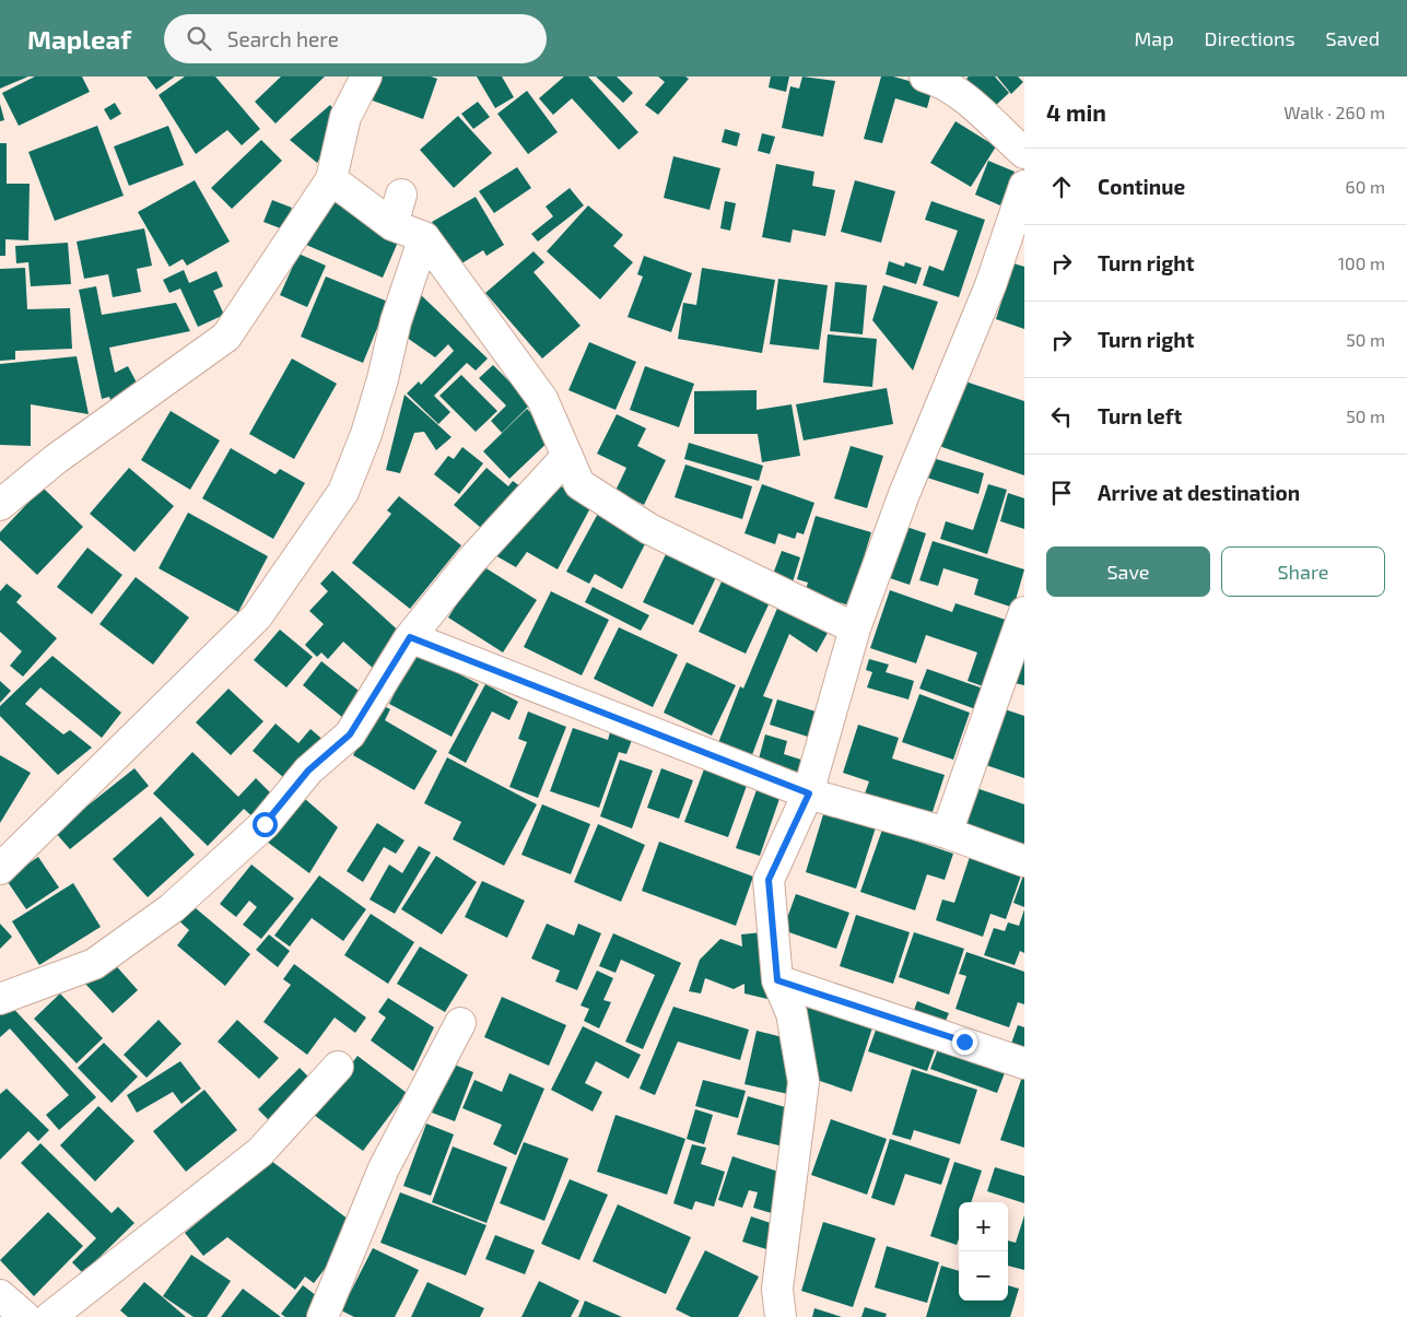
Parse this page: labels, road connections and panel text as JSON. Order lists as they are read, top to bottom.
{
  "page": {
    "header": "Mapleaf",
    "search": "Search here",
    "nav": ["Map", "Directions", "Saved"],
    "heading": ["4 min", "Walk · 260 m"],
    "list": [
      ["Continue", "60 m"],
      ["Turn right", "100 m"],
      ["Turn right", "50 m"],
      ["Turn left", "50 m"],
      "Arrive at destination"
    ],
    "buttons": ["Save", "Share"],
    "map_buttons": ["+", "−"]
  }
}
